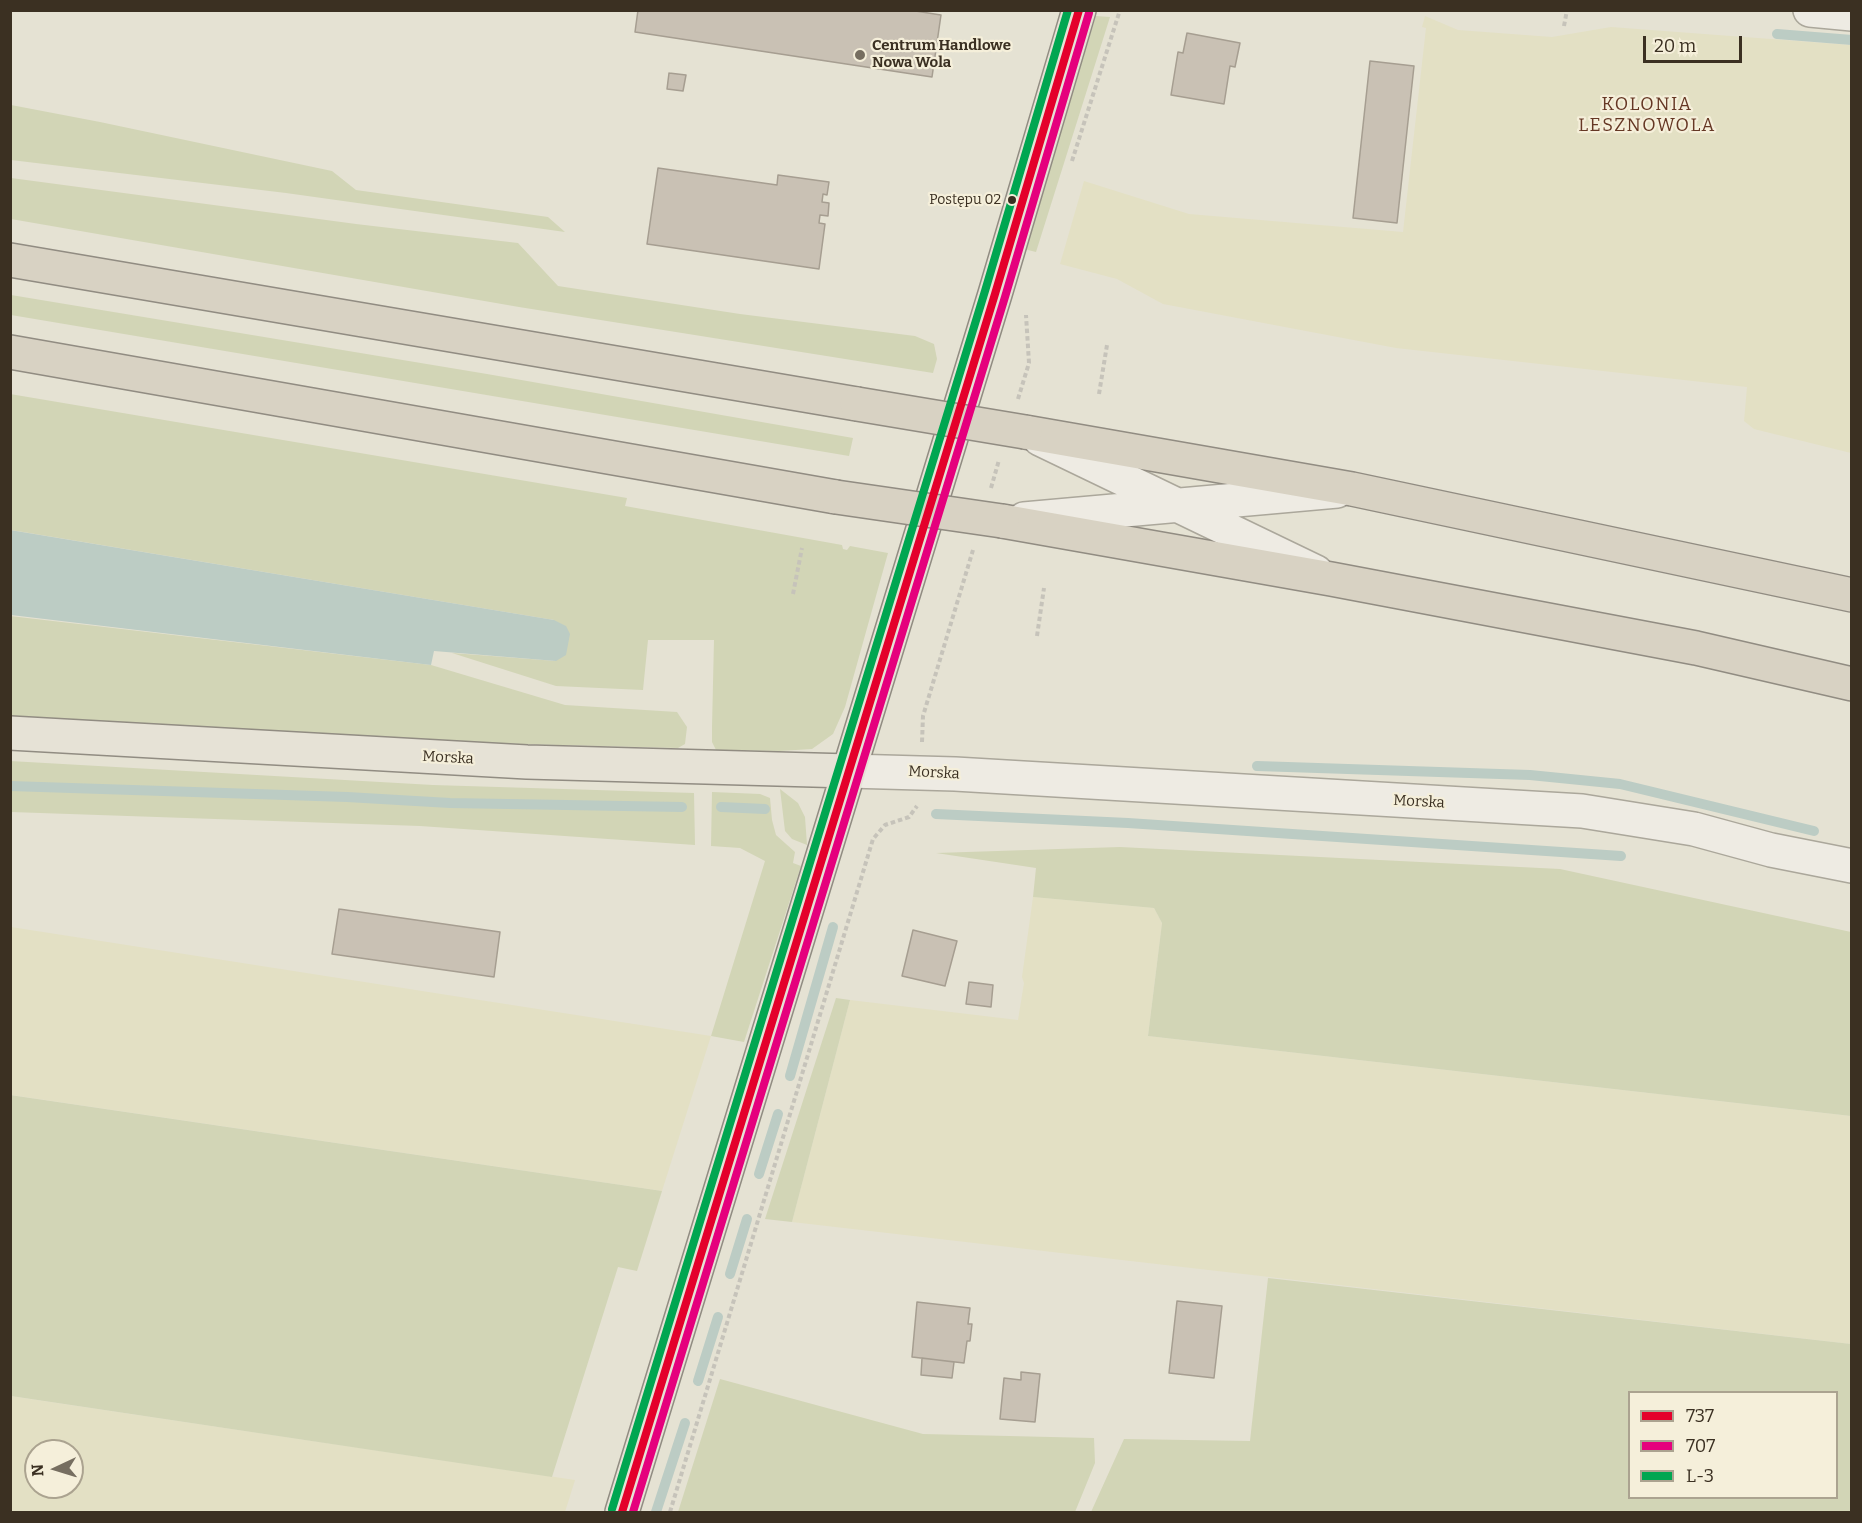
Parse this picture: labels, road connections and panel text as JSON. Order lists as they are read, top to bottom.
{
  "streets": {
    "main road": ["Morska"]
  },
  "districts": ["KOLONIA LESZNOWOLA"],
  "places": ["Centrum Handlowe Nowa Wola", "Postępu 02"],
  "lines": ["transit line 737", "transit line L-3", "transit line 707"],
  "legend": ["737", "707", "L-3"],
  "scale_bar": "20 m",
  "north": "left"
}
